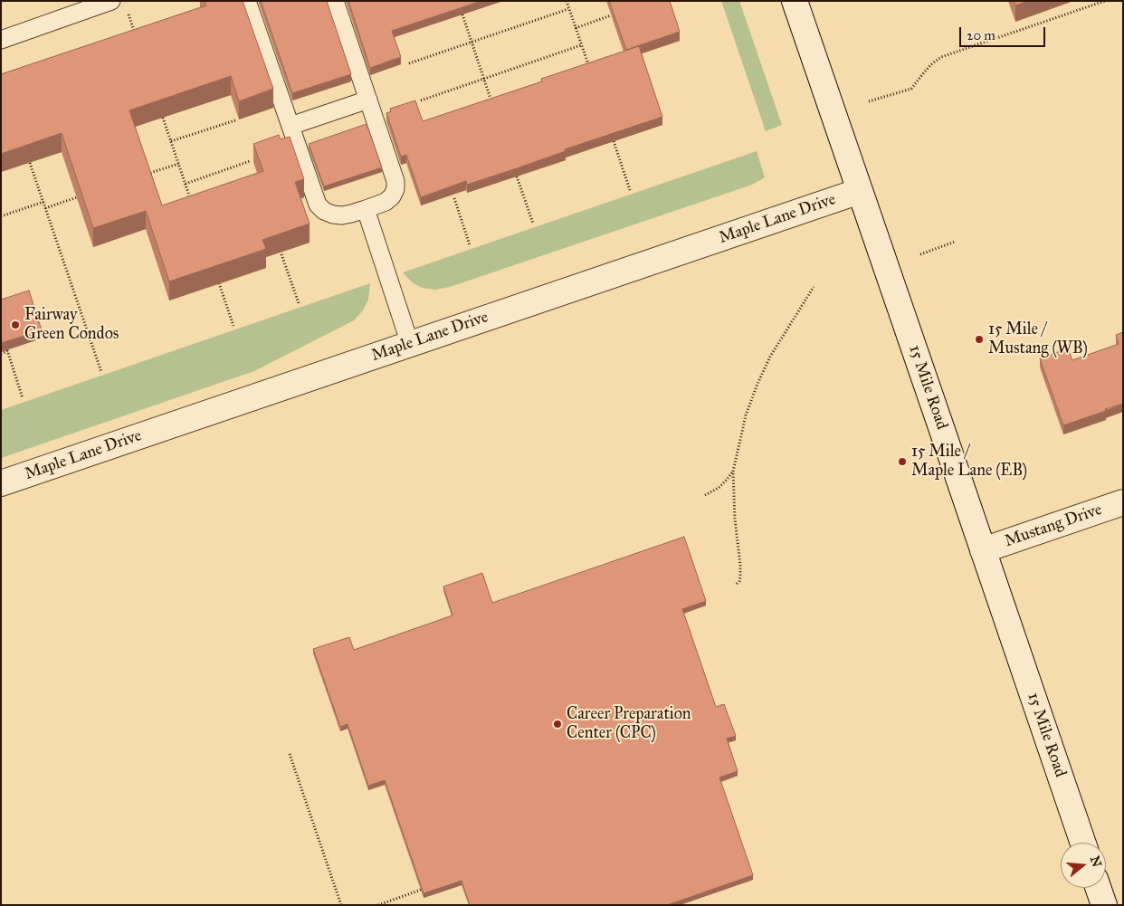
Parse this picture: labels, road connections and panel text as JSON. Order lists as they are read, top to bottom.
{
  "streets": {
    "street": ["Maple Lane Drive", "15 Mile Road", "Mustang Drive"]
  },
  "crossings": [
    ["Maple Lane Drive", "15 Mile Road"],
    ["15 Mile Road", "Mustang Drive"]
  ],
  "places": [
    "Fairway Green Condos",
    "15 Mile / Mustang (WB)",
    "15 Mile / Maple Lane (EB)",
    "Career Preparation Center (CPC)"
  ],
  "scale_bar": "20 m",
  "north": "right"
}
